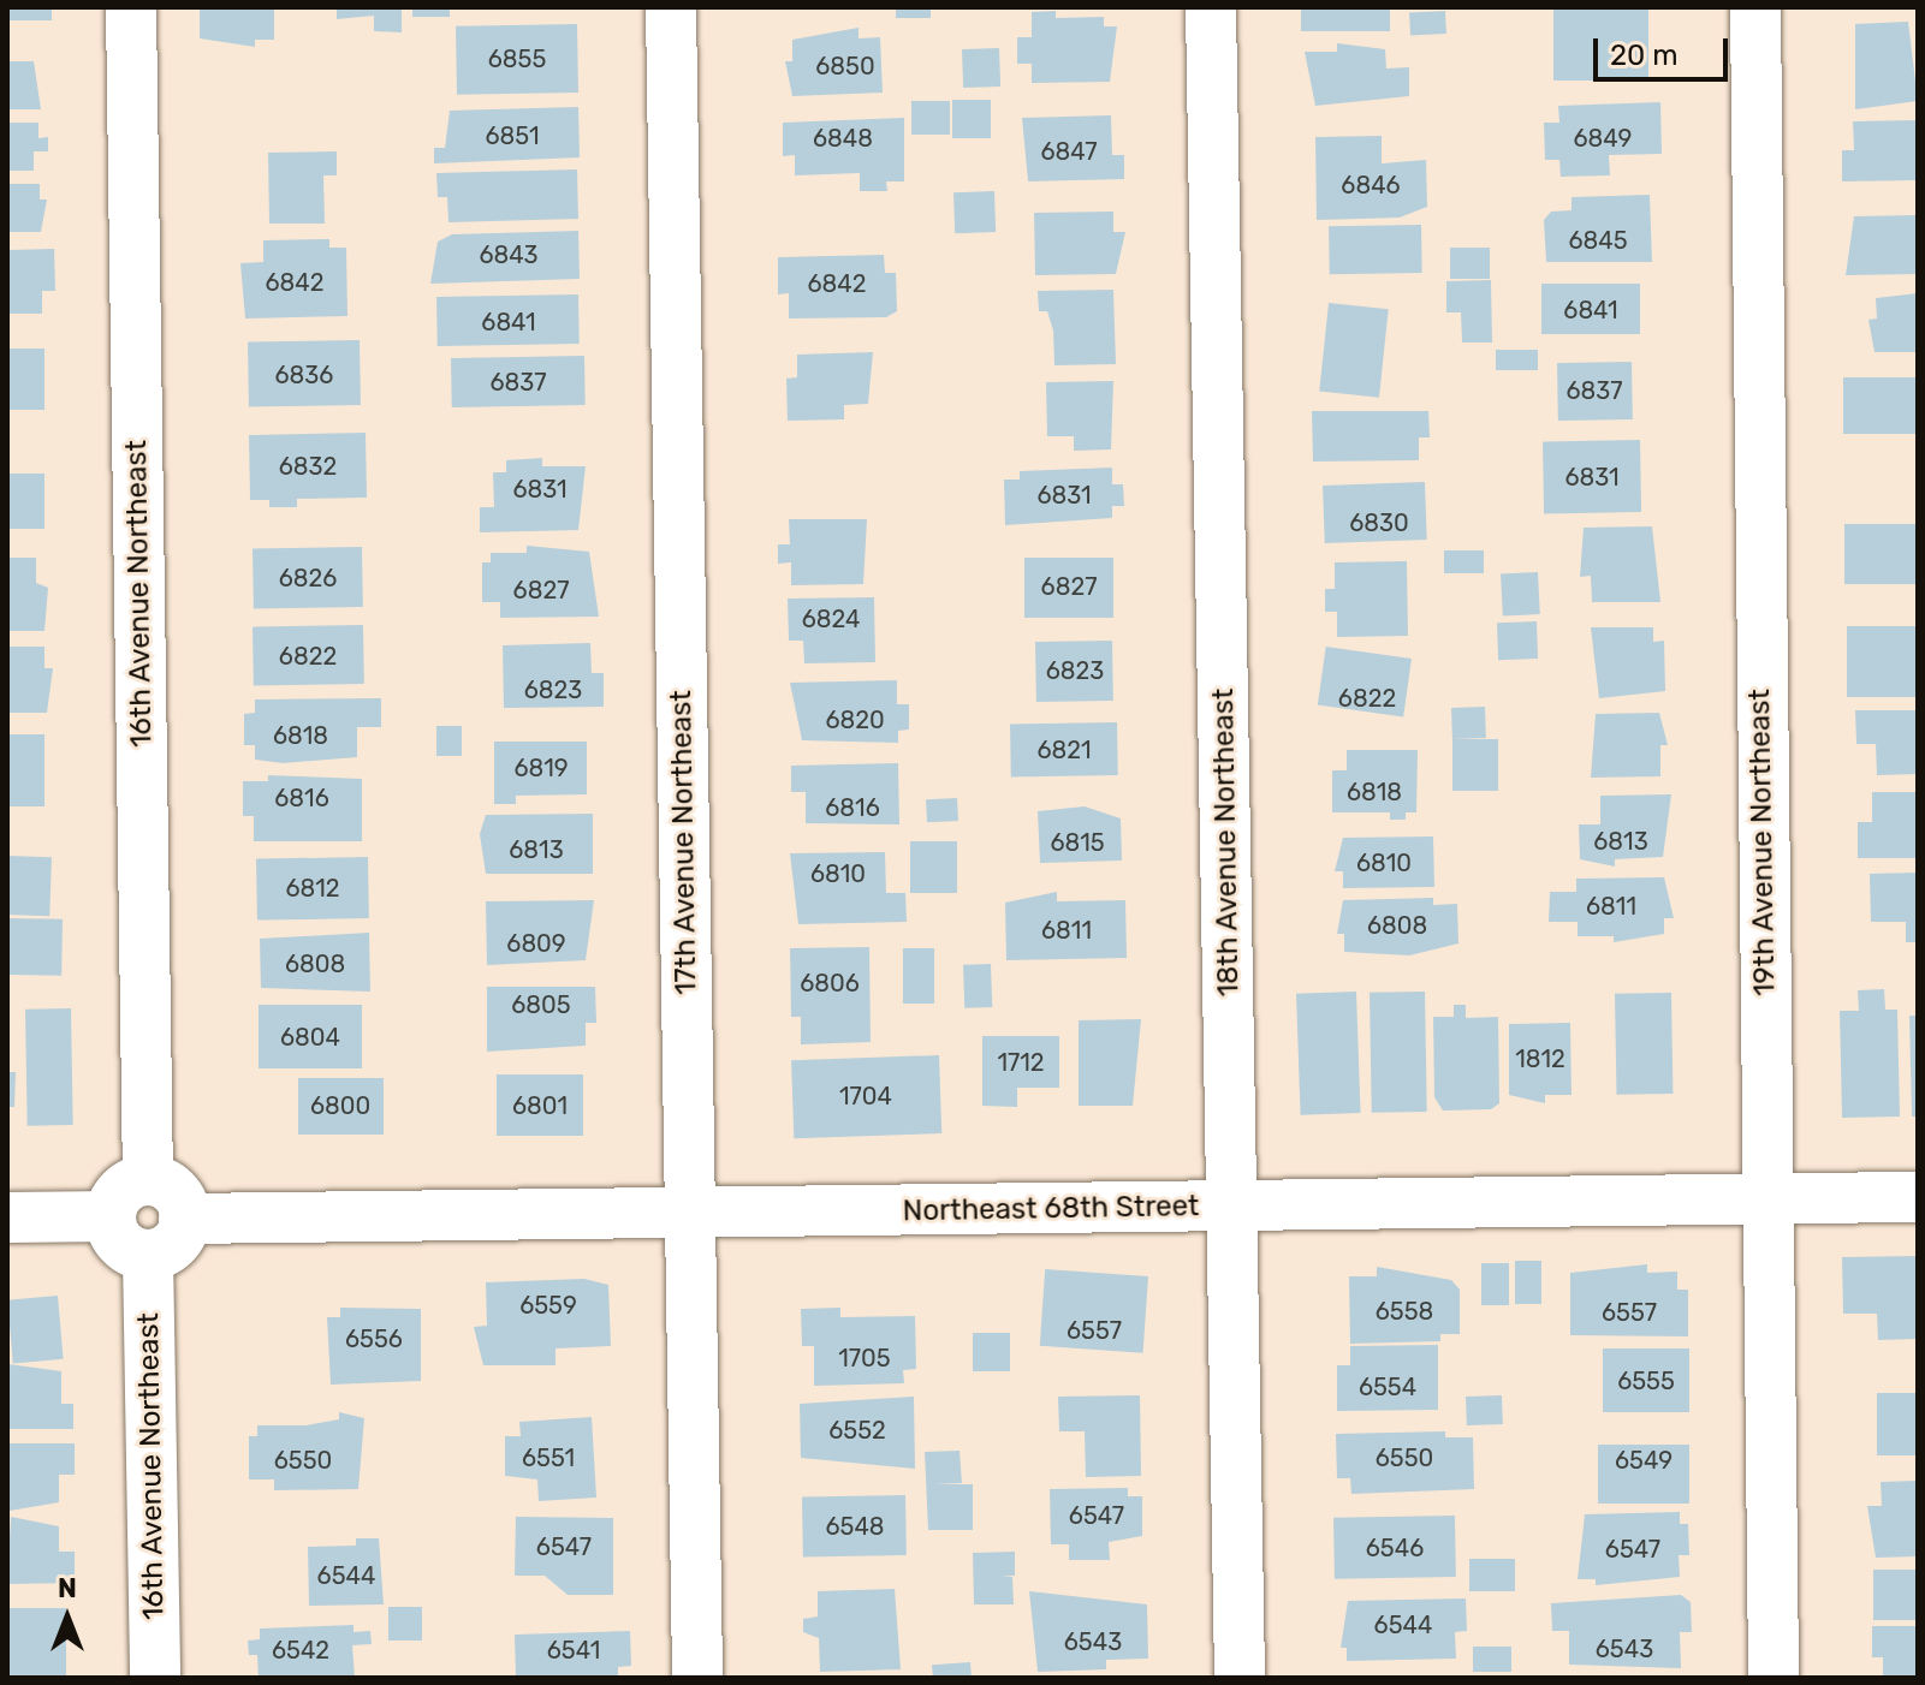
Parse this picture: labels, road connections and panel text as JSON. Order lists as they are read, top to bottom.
{
  "streets": {
    "street": [
      "16th Avenue Northeast",
      "17th Avenue Northeast",
      "18th Avenue Northeast",
      "19th Avenue Northeast",
      "Northeast 68th Street"
    ]
  },
  "crossings": [
    ["16th Avenue Northeast", "Northeast 68th Street"],
    ["17th Avenue Northeast", "Northeast 68th Street"],
    ["18th Avenue Northeast", "Northeast 68th Street"],
    ["19th Avenue Northeast", "Northeast 68th Street"]
  ],
  "house_numbers": [
    "6855",
    "6850",
    "6851",
    "6848",
    "6849",
    "6847",
    "6846",
    "6845",
    "6843",
    "6842",
    "6842",
    "6841",
    "6841",
    "6836",
    "6837",
    "6837",
    "6832",
    "6831",
    "6831",
    "6831",
    "6830",
    "6826",
    "6827",
    "6827",
    "6824",
    "6822",
    "6823",
    "6823",
    "6822",
    "6820",
    "6818",
    "6821",
    "6819",
    "6818",
    "6816",
    "6816",
    "6813",
    "6815",
    "6813",
    "6810",
    "6810",
    "6812",
    "6811",
    "6808",
    "6811",
    "6809",
    "6808",
    "6806",
    "6805",
    "6804",
    "1812",
    "1712",
    "1704",
    "6800",
    "6801",
    "6559",
    "6558",
    "6557",
    "6557",
    "6556",
    "1705",
    "6555",
    "6554",
    "6552",
    "6551",
    "6550",
    "6550",
    "6549",
    "6547",
    "6548",
    "6547",
    "6546",
    "6547",
    "6544",
    "6544",
    "6543",
    "6543",
    "6542",
    "6541"
  ],
  "scale_bar": "20 m",
  "north": "top"
}
